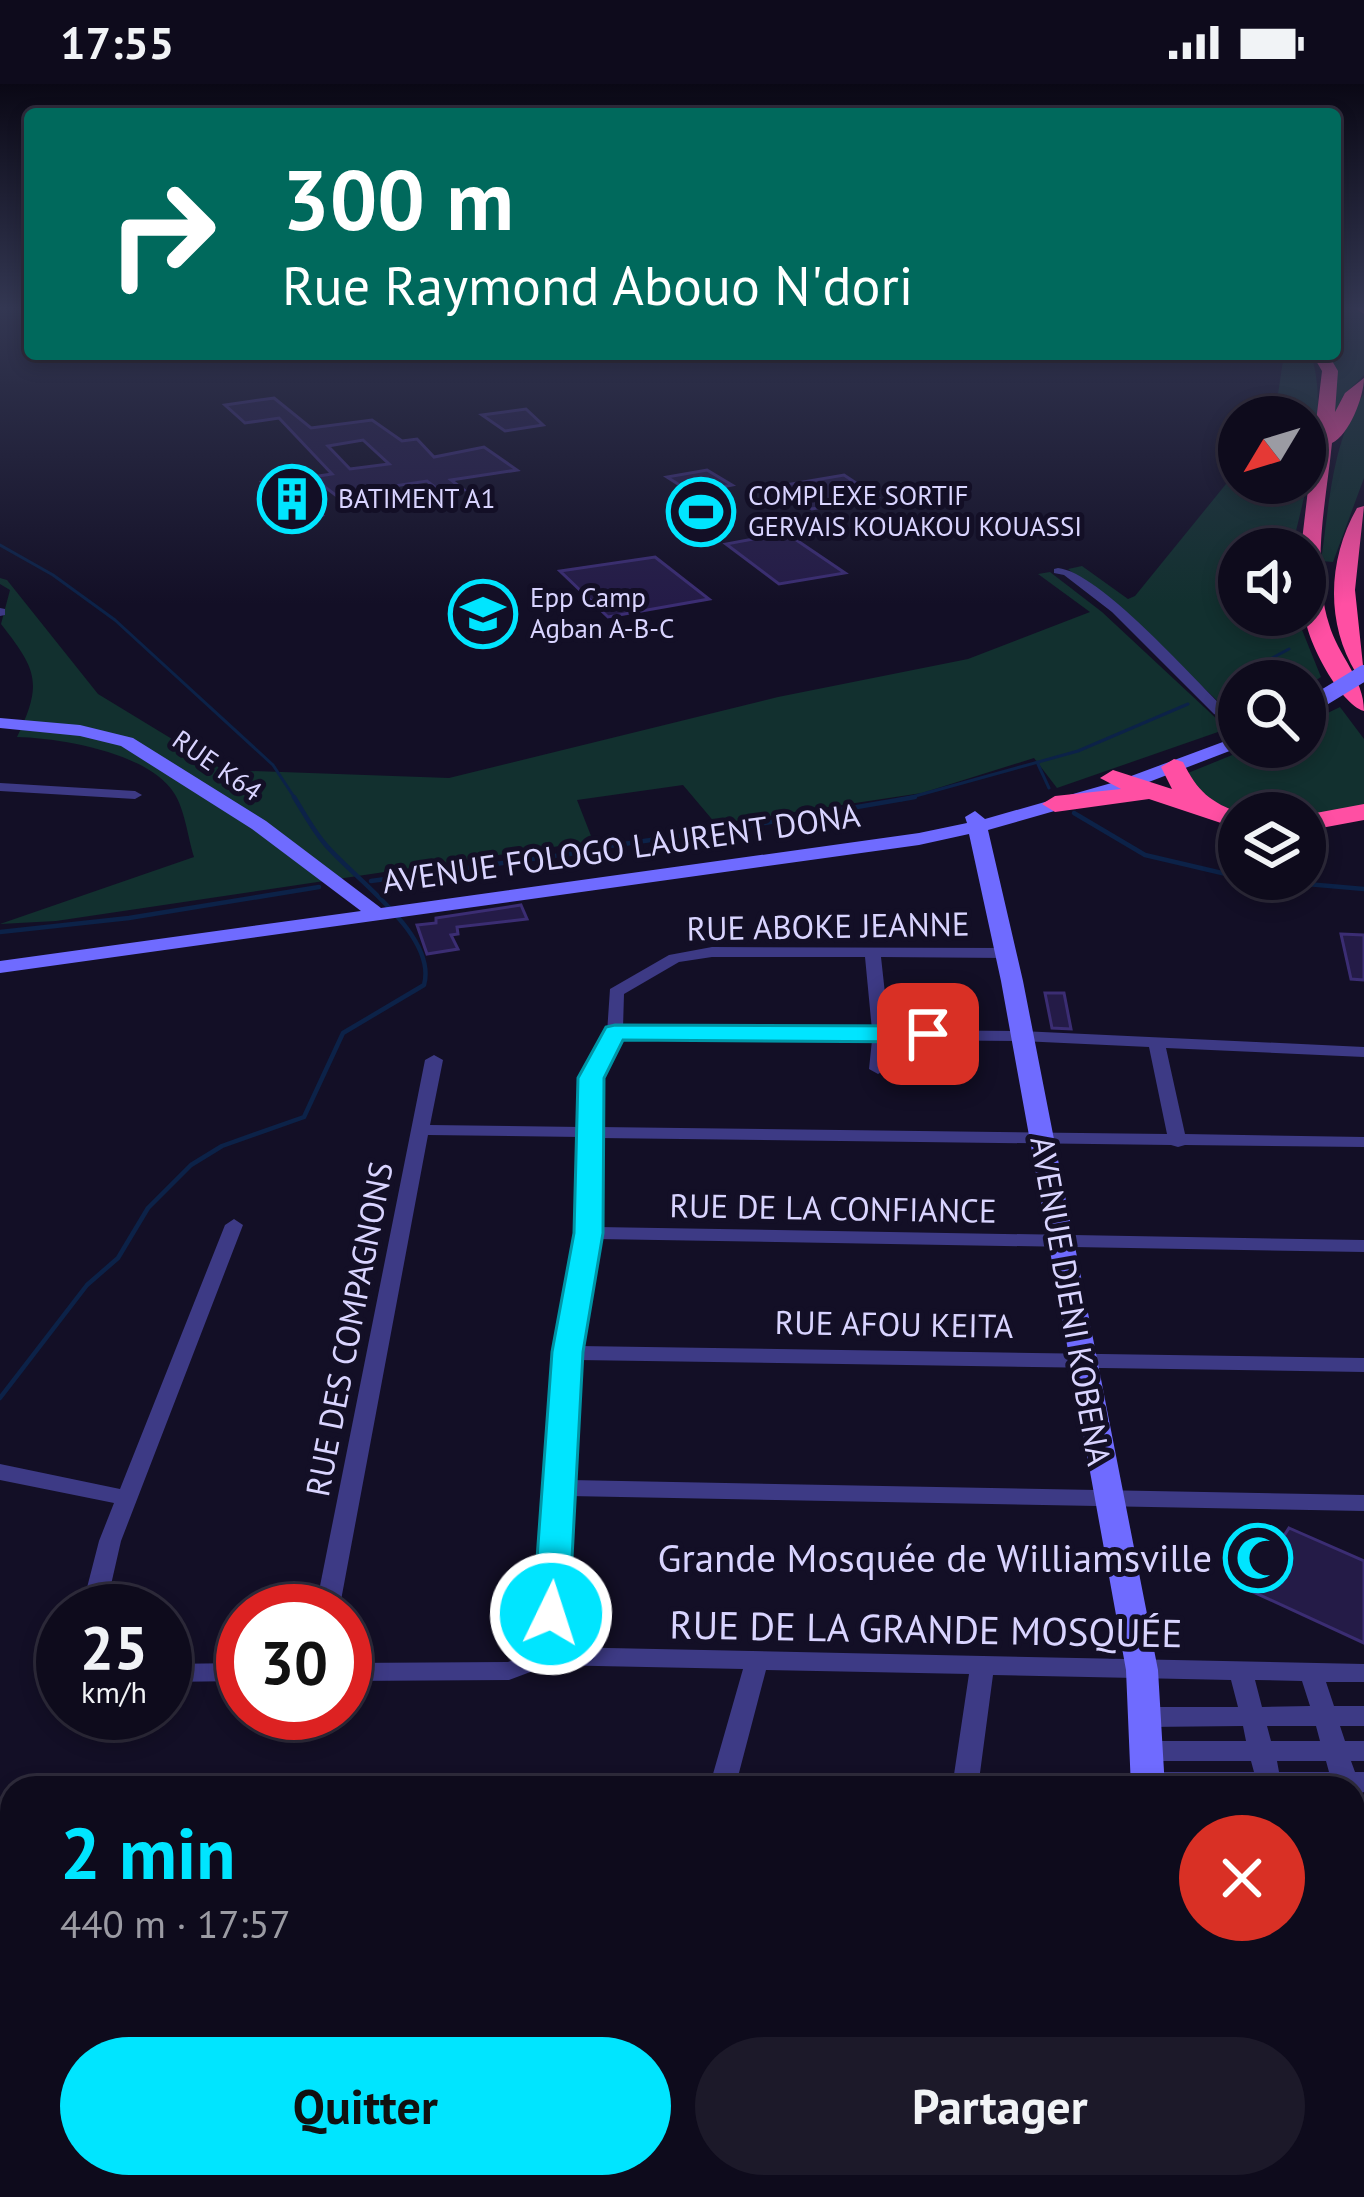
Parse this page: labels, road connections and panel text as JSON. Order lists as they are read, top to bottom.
{
  "streets": {
    "main road": ["RUE K64", "AVENUE FOLOGO LAURENT DONA", "AVENUE DJENI KOBENA"],
    "street": [
      "RUE ABOKE JEANNE",
      "RUE DE LA CONFIANCE",
      "RUE AFOU KEITA",
      "RUE DES COMPAGNONS",
      "RUE DE LA GRANDE MOSQUÉE"
    ]
  },
  "crossings": [
    ["RUE K64", "AVENUE FOLOGO LAURENT DONA"],
    ["AVENUE FOLOGO LAURENT DONA", "AVENUE DJENI KOBENA"],
    ["RUE ABOKE JEANNE", "RUE DE LA CONFIANCE"],
    ["RUE ABOKE JEANNE", "AVENUE DJENI KOBENA"],
    ["RUE ABOKE JEANNE", "RUE AFOU KEITA"],
    ["RUE ABOKE JEANNE", "RUE DE LA GRANDE MOSQUÉE"],
    ["RUE DE LA CONFIANCE", "AVENUE DJENI KOBENA"],
    ["AVENUE DJENI KOBENA", "RUE AFOU KEITA"],
    ["AVENUE DJENI KOBENA", "RUE DE LA GRANDE MOSQUÉE"]
  ],
  "places": {
    "building": ["BATIMENT A1"],
    "sports": ["COMPLEXE SORTIF GERVAIS KOUAKOU KOUASSI"],
    "school or university": ["Epp Camp Agban A-B-C"],
    "mosque": ["Grande Mosquée de Williamsville"]
  },
  "north": "bottom left",
  "page": {
    "status": "17:55",
    "turn": ["300 m", "Rue Raymond Abouo N'dori"],
    "speed": "25 km/h",
    "limit": "30",
    "heading": ["2 min", "440 m · 17:57"],
    "buttons": ["Quitter", "Partager"]
  }
}
